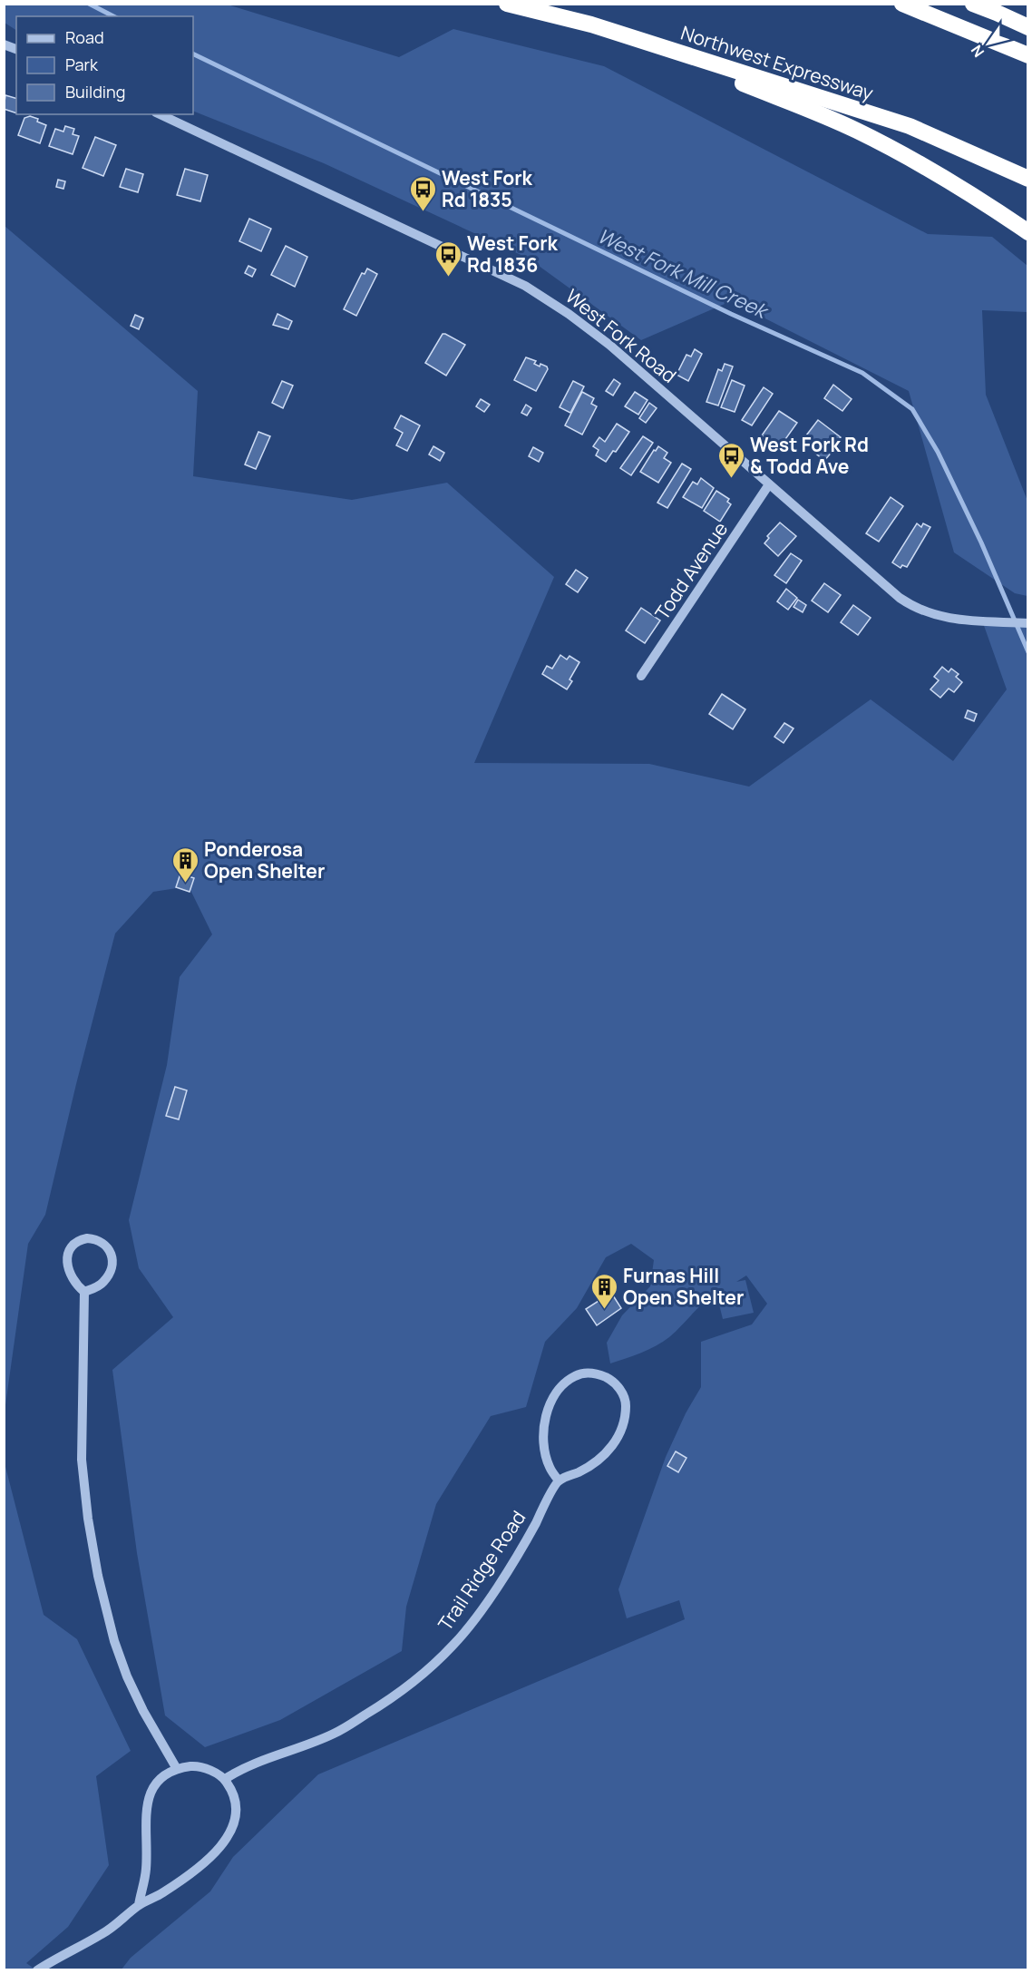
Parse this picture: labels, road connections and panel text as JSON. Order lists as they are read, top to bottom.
{
  "streets": {
    "highway": ["Northwest Expressway"],
    "street": ["West Fork Road", "Todd Avenue", "Trail Ridge Road"]
  },
  "crossings": [
    ["West Fork Road", "Todd Avenue"]
  ],
  "water": ["West Fork Mill Creek"],
  "places": {
    "bus stop": ["West Fork Rd 1835", "West Fork Rd 1836", "West Fork Rd & Todd Ave"],
    "building": ["Ponderosa Open Shelter", "Furnas Hill Open Shelter"]
  },
  "legend": ["Road", "Park", "Building"],
  "north": "bottom left"
}
